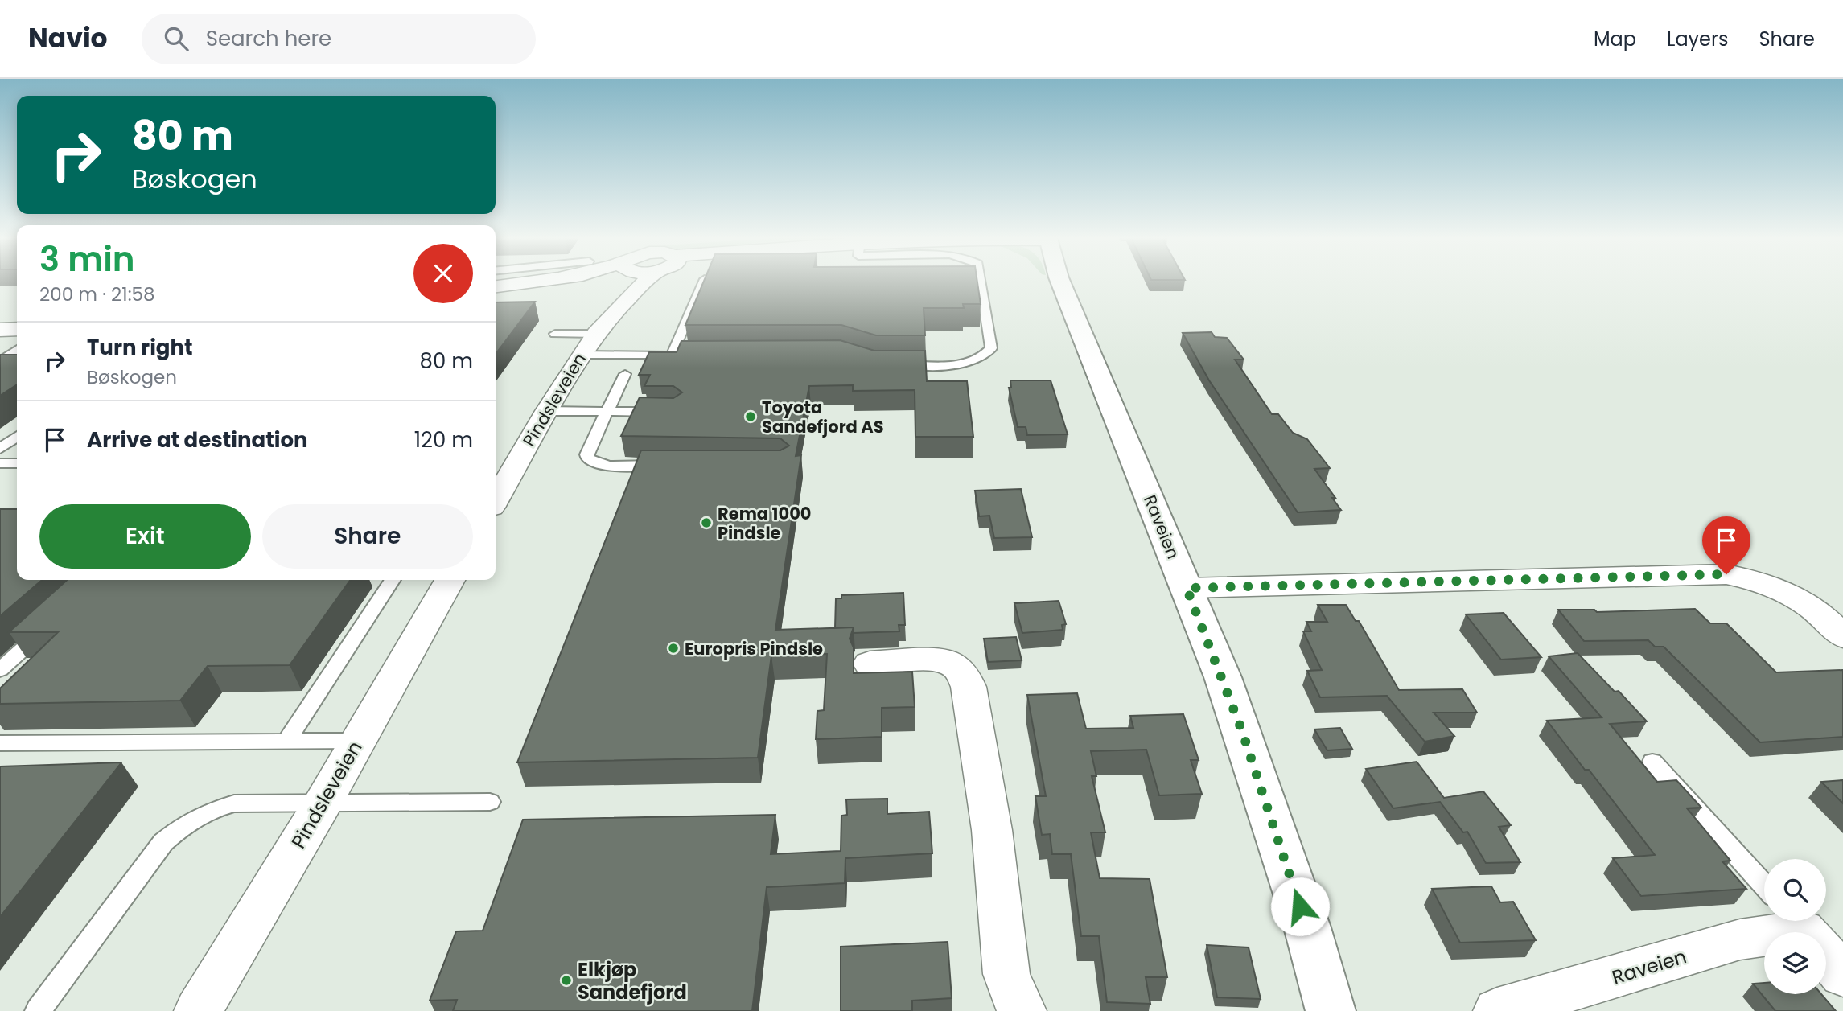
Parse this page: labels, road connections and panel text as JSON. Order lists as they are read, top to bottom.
{
  "streets": {
    "main road": ["Raveien"],
    "street": ["Pindsleveien"]
  },
  "places": [
    "Toyota Sandefjord AS",
    "Rema 1000 Pindsle",
    "Europris Pindsle",
    "Elkjøp Sandefjord"
  ],
  "page": {
    "header": "Navio",
    "search": "Search here",
    "nav": ["Map", "Layers", "Share"],
    "turn": ["80 m", "Bøskogen"],
    "heading": ["3 min", "200 m · 21:58"],
    "list": [
      {
        "name": "Turn right",
        "note": "Bøskogen",
        "value": "80 m"
      },
      {
        "name": "Arrive at destination",
        "value": "120 m"
      }
    ],
    "buttons": ["Exit", "Share"]
  }
}
